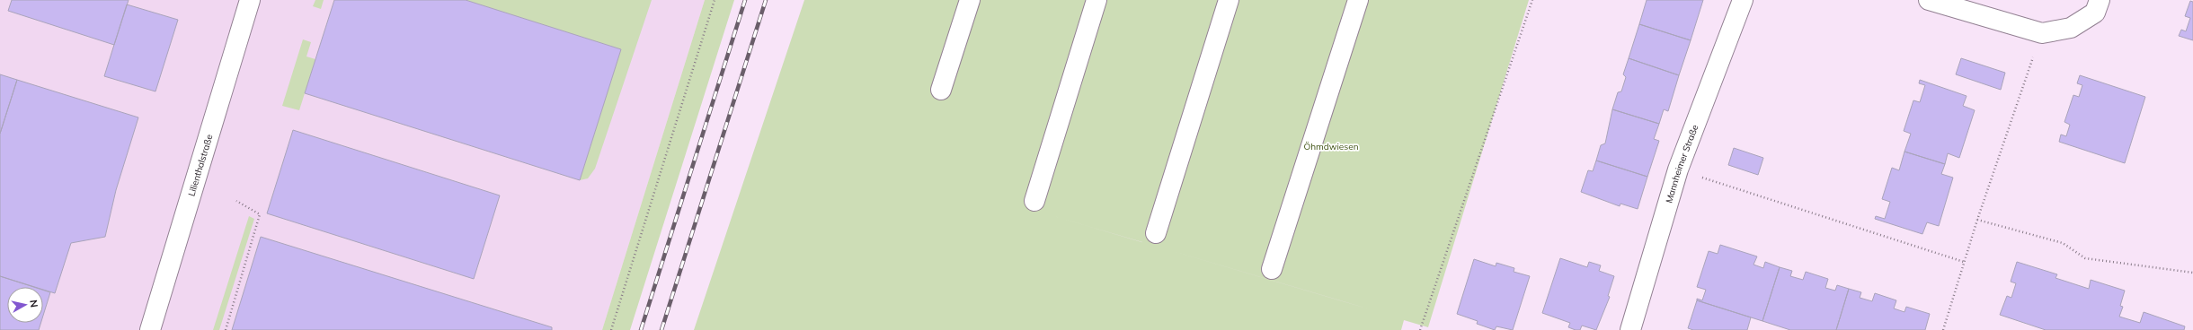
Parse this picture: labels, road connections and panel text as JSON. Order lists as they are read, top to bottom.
{
  "streets": {
    "street": ["Mannheimer Straße", "Lilienthalstraße"]
  },
  "parks": ["Öhmdwiesen"],
  "north": "right"
}
